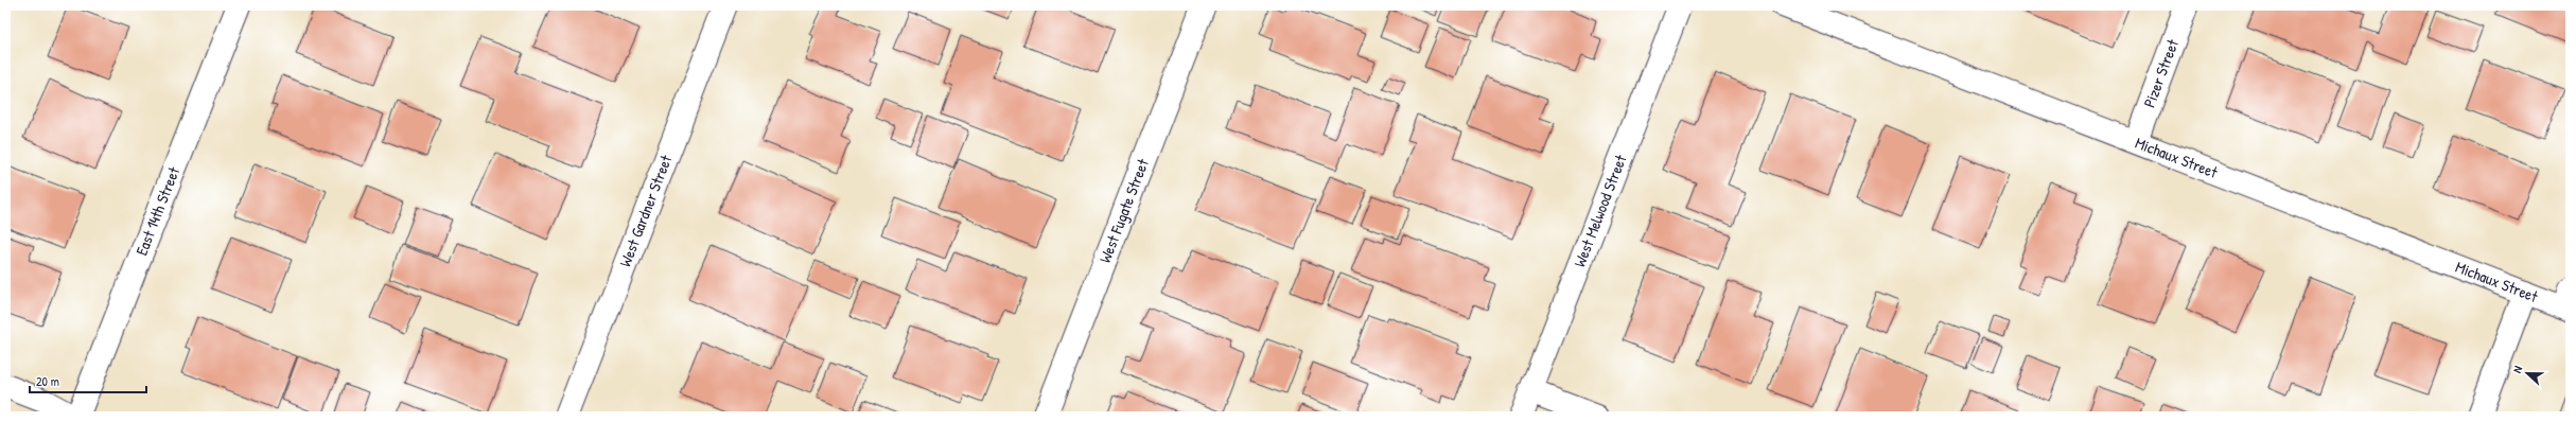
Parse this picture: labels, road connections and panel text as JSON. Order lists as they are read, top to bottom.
{
  "streets": {
    "street": [
      "Pizer Street",
      "Michaux Street",
      "East 14th Street",
      "West Gardner Street",
      "West Fugate Street",
      "West Melwood Street"
    ]
  },
  "crossings": [
    ["Pizer Street", "Michaux Street"]
  ],
  "scale_bar": "20 m",
  "north": "left"
}
